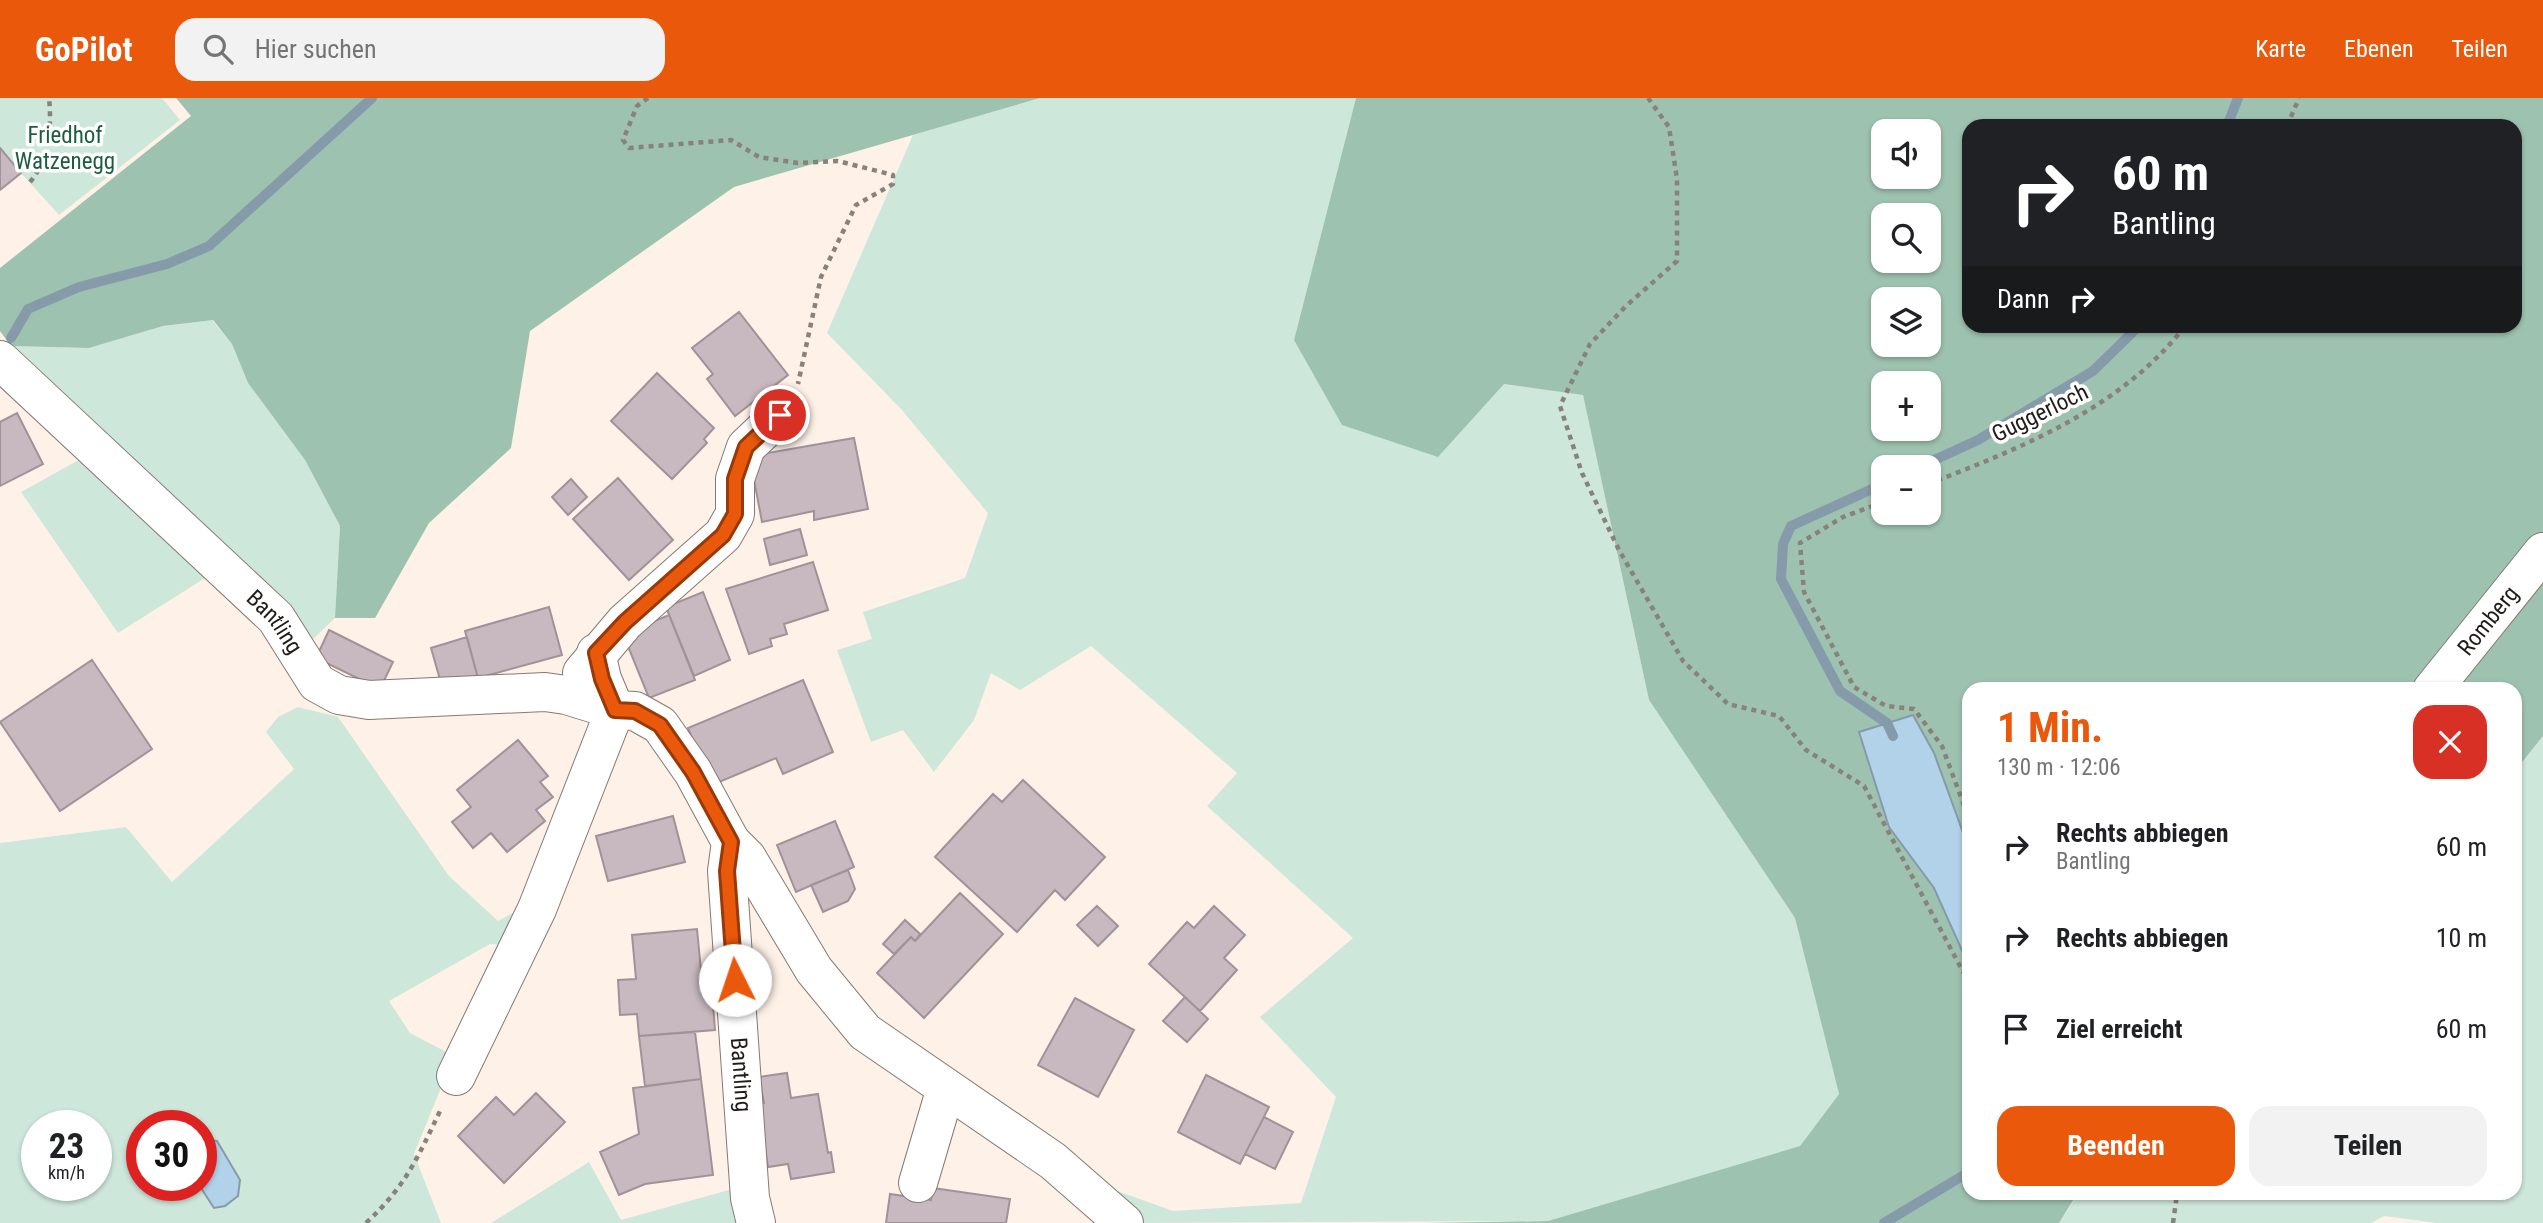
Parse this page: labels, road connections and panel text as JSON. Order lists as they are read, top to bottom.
{
  "streets": {
    "street": ["Romberg", "Bantling"],
    "path": ["Guggerloch"]
  },
  "parks": ["Friedhof Watzenegg"],
  "page": {
    "header": "GoPilot",
    "search": "Hier suchen",
    "nav": ["Karte", "Ebenen", "Teilen"],
    "map_buttons": ["+", "−"],
    "turn": ["60 m", "Bantling"],
    "then": "Dann",
    "heading": ["1 Min.", "130 m · 12:06"],
    "list": [
      {
        "name": "Rechts abbiegen",
        "note": "Bantling",
        "value": "60 m"
      },
      {
        "name": "Rechts abbiegen",
        "value": "10 m"
      },
      {
        "name": "Ziel erreicht",
        "value": "60 m"
      }
    ],
    "buttons": ["Beenden", "Teilen"],
    "speed": "23 km/h",
    "limit": "30"
  }
}
